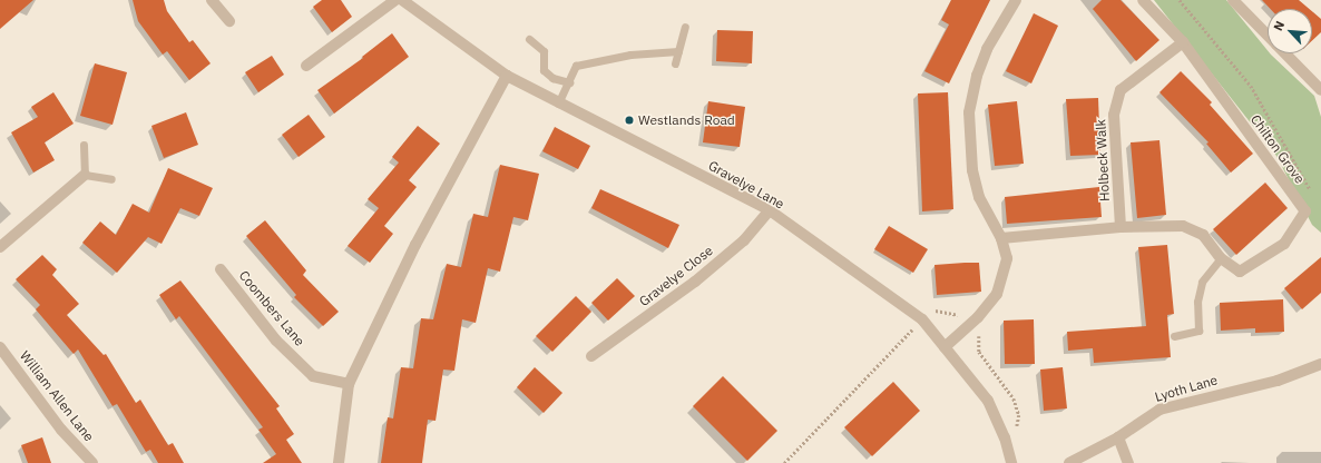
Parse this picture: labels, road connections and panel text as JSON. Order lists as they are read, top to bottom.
{
  "streets": {
    "street": [
      "Chilton Grove",
      "Holbeck Walk",
      "Gravelye Lane",
      "Gravelye Close",
      "Coombers Lane",
      "Lyoth Lane",
      "William Allen Lane"
    ]
  },
  "crossings": [
    ["Chilton Grove", "Holbeck Walk"],
    ["Gravelye Lane", "Gravelye Close"]
  ],
  "places": ["Westlands Road"],
  "north": "top left"
}
